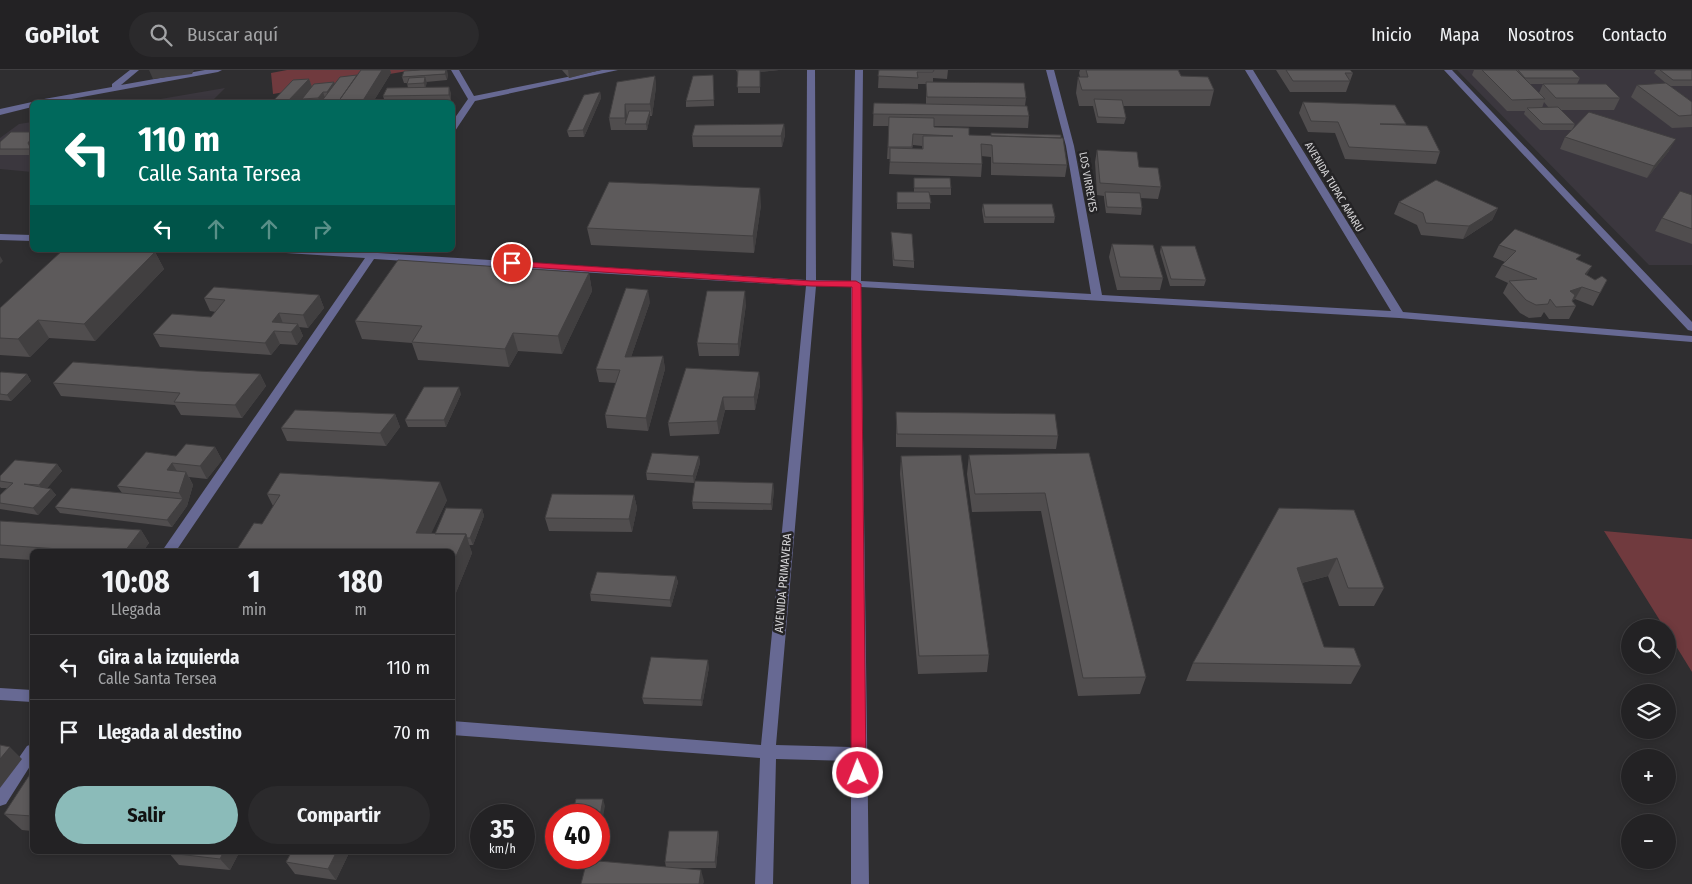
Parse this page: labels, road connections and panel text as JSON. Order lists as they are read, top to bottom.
{
  "streets": {
    "street": ["LOS VIRREYES", "AVENIDA TUPAC AMARU", "AVENIDA PRIMAVERA"]
  },
  "page": {
    "header": "GoPilot",
    "search": "Buscar aquí",
    "nav": [
      "Inicio",
      "Mapa",
      "Nosotros",
      "Contacto"
    ],
    "turn": ["110 m", "Calle Santa Tersea"],
    "eta": [
      "10:08",
      "Llegada",
      "1",
      "min",
      "180",
      "m"
    ],
    "map_buttons": ["+", "−"],
    "list": [
      {
        "name": "Gira a la izquierda",
        "note": "Calle Santa Tersea",
        "value": "110 m"
      },
      {
        "name": "Llegada al destino",
        "value": "70 m"
      }
    ],
    "buttons": ["Salir", "Compartir"],
    "speed": "35 km/h",
    "limit": "40"
  }
}
